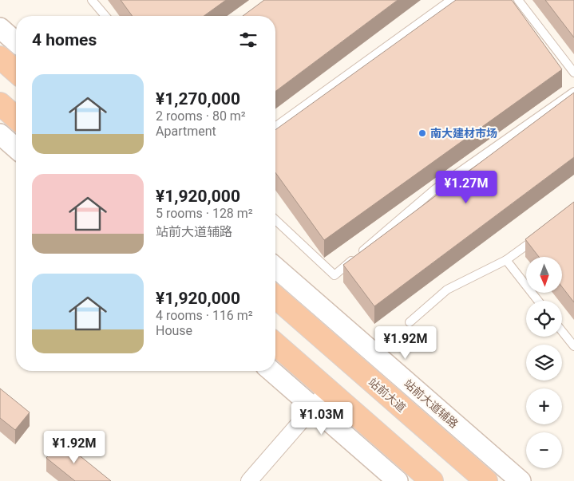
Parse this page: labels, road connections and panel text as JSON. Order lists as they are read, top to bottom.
{
  "streets": {
    "highway": ["站前大道"],
    "street": ["站前大道辅路"]
  },
  "places": ["南大建材市场"],
  "north": "bottom",
  "page": {
    "heading": "4 homes",
    "list": [
      {
        "name": "¥1,270,000",
        "note": "2 rooms · 80 m² · Apartment"
      },
      {
        "name": "¥1,920,000",
        "note": "5 rooms · 128 m² · 站前大道辅路"
      },
      {
        "name": "¥1,920,000",
        "note": "4 rooms · 116 m² · House"
      }
    ],
    "price": [
      "¥1.27M",
      "¥1.92M",
      "¥1.03M",
      "¥1.92M"
    ],
    "map_buttons": ["+", "−"]
  }
}
